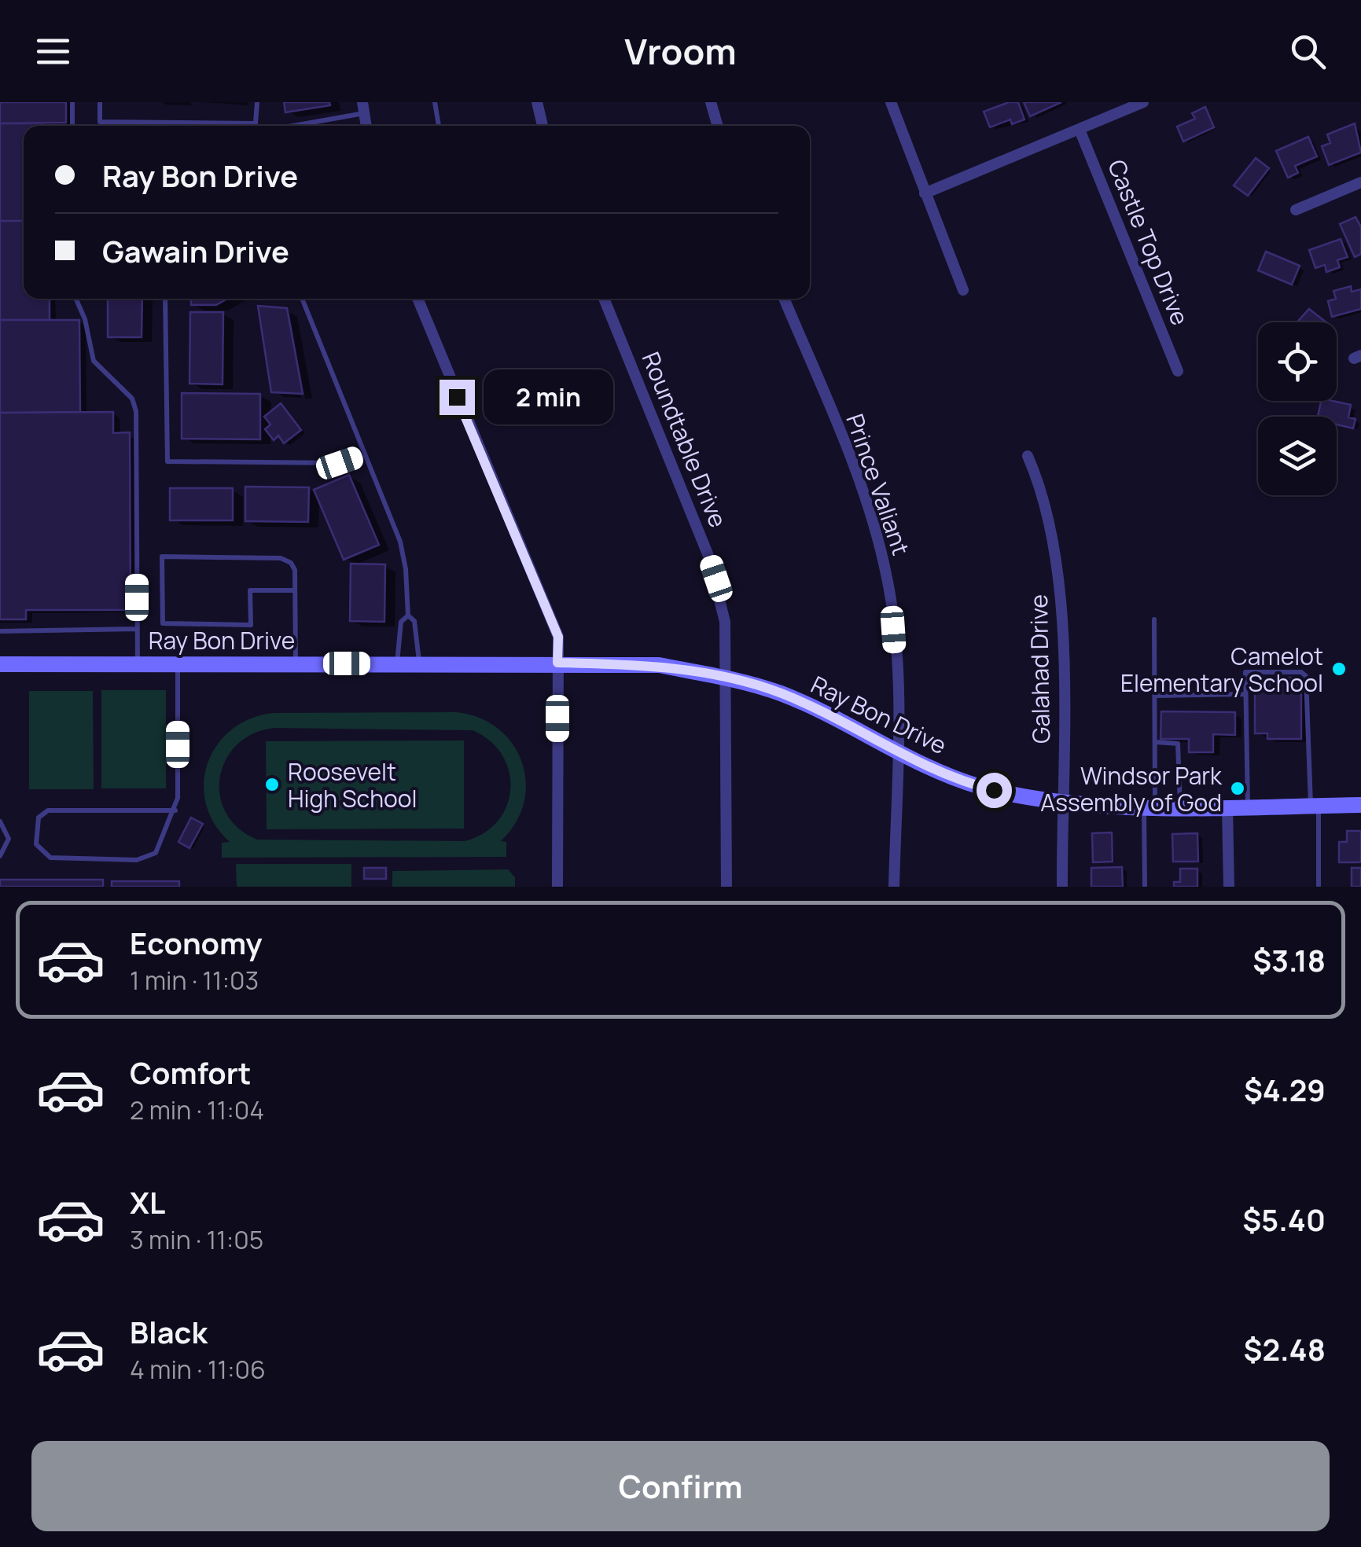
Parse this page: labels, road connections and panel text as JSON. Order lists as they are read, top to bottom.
{
  "streets": {
    "street": [
      "Castle Top Drive",
      "Roundtable Drive",
      "Prince Valiant",
      "Ray Bon Drive",
      "Galahad Drive"
    ]
  },
  "crossings": [
    ["Roundtable Drive", "Ray Bon Drive"],
    ["Prince Valiant", "Ray Bon Drive"],
    ["Ray Bon Drive", "Galahad Drive"]
  ],
  "places": ["Camelot Elementary School", "Roosevelt High School", "Windsor Park Assembly of God"],
  "page": {
    "header": "Vroom",
    "banner": ["Ray Bon Drive", "Gawain Drive"],
    "bubble": "2 min",
    "list": [
      {
        "name": "Economy",
        "note": "1 min · 11:03",
        "value": "$3.18"
      },
      {
        "name": "Comfort",
        "note": "2 min · 11:04",
        "value": "$4.29"
      },
      {
        "name": "XL",
        "note": "3 min · 11:05",
        "value": "$5.40"
      },
      {
        "name": "Black",
        "note": "4 min · 11:06",
        "value": "$2.48"
      }
    ],
    "buttons": "Confirm"
  }
}
